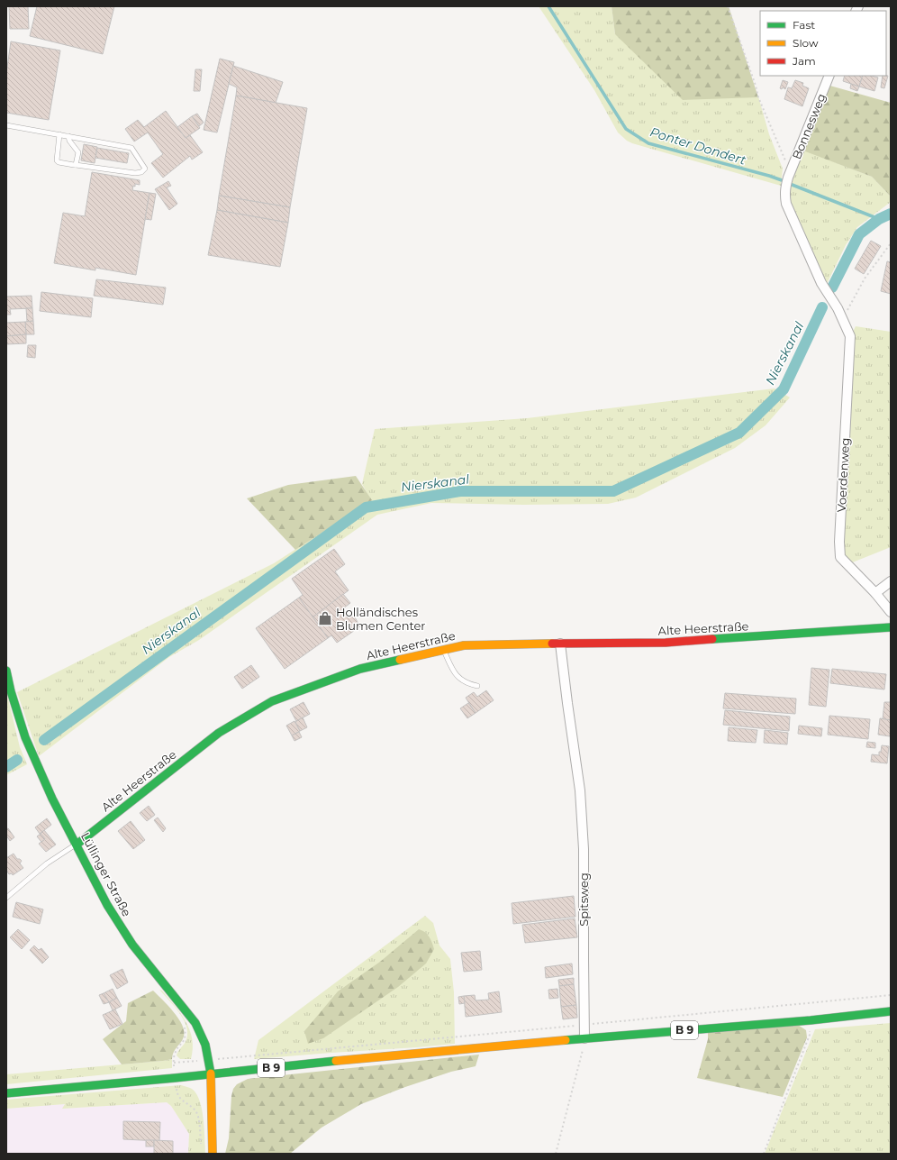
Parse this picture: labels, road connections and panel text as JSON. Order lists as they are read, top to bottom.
{
  "streets": {
    "street": [
      "Bonnesweg",
      "Voerdenweg",
      "Alte Heerstraße",
      "Lüllinger Straße",
      "Spitsweg",
      "B 9"
    ]
  },
  "crossings": [
    ["Bonnesweg", "Voerdenweg"],
    ["Alte Heerstraße", "Lüllinger Straße"],
    ["Alte Heerstraße", "Spitsweg"],
    ["Lüllinger Straße", "B 9"],
    ["Spitsweg", "B 9"]
  ],
  "water": ["Ponter Dondert", "Nierskanal"],
  "places": {
    "shop": ["Holländisches Blumen Center"]
  },
  "legend": ["Fast", "Slow", "Jam"]
}
